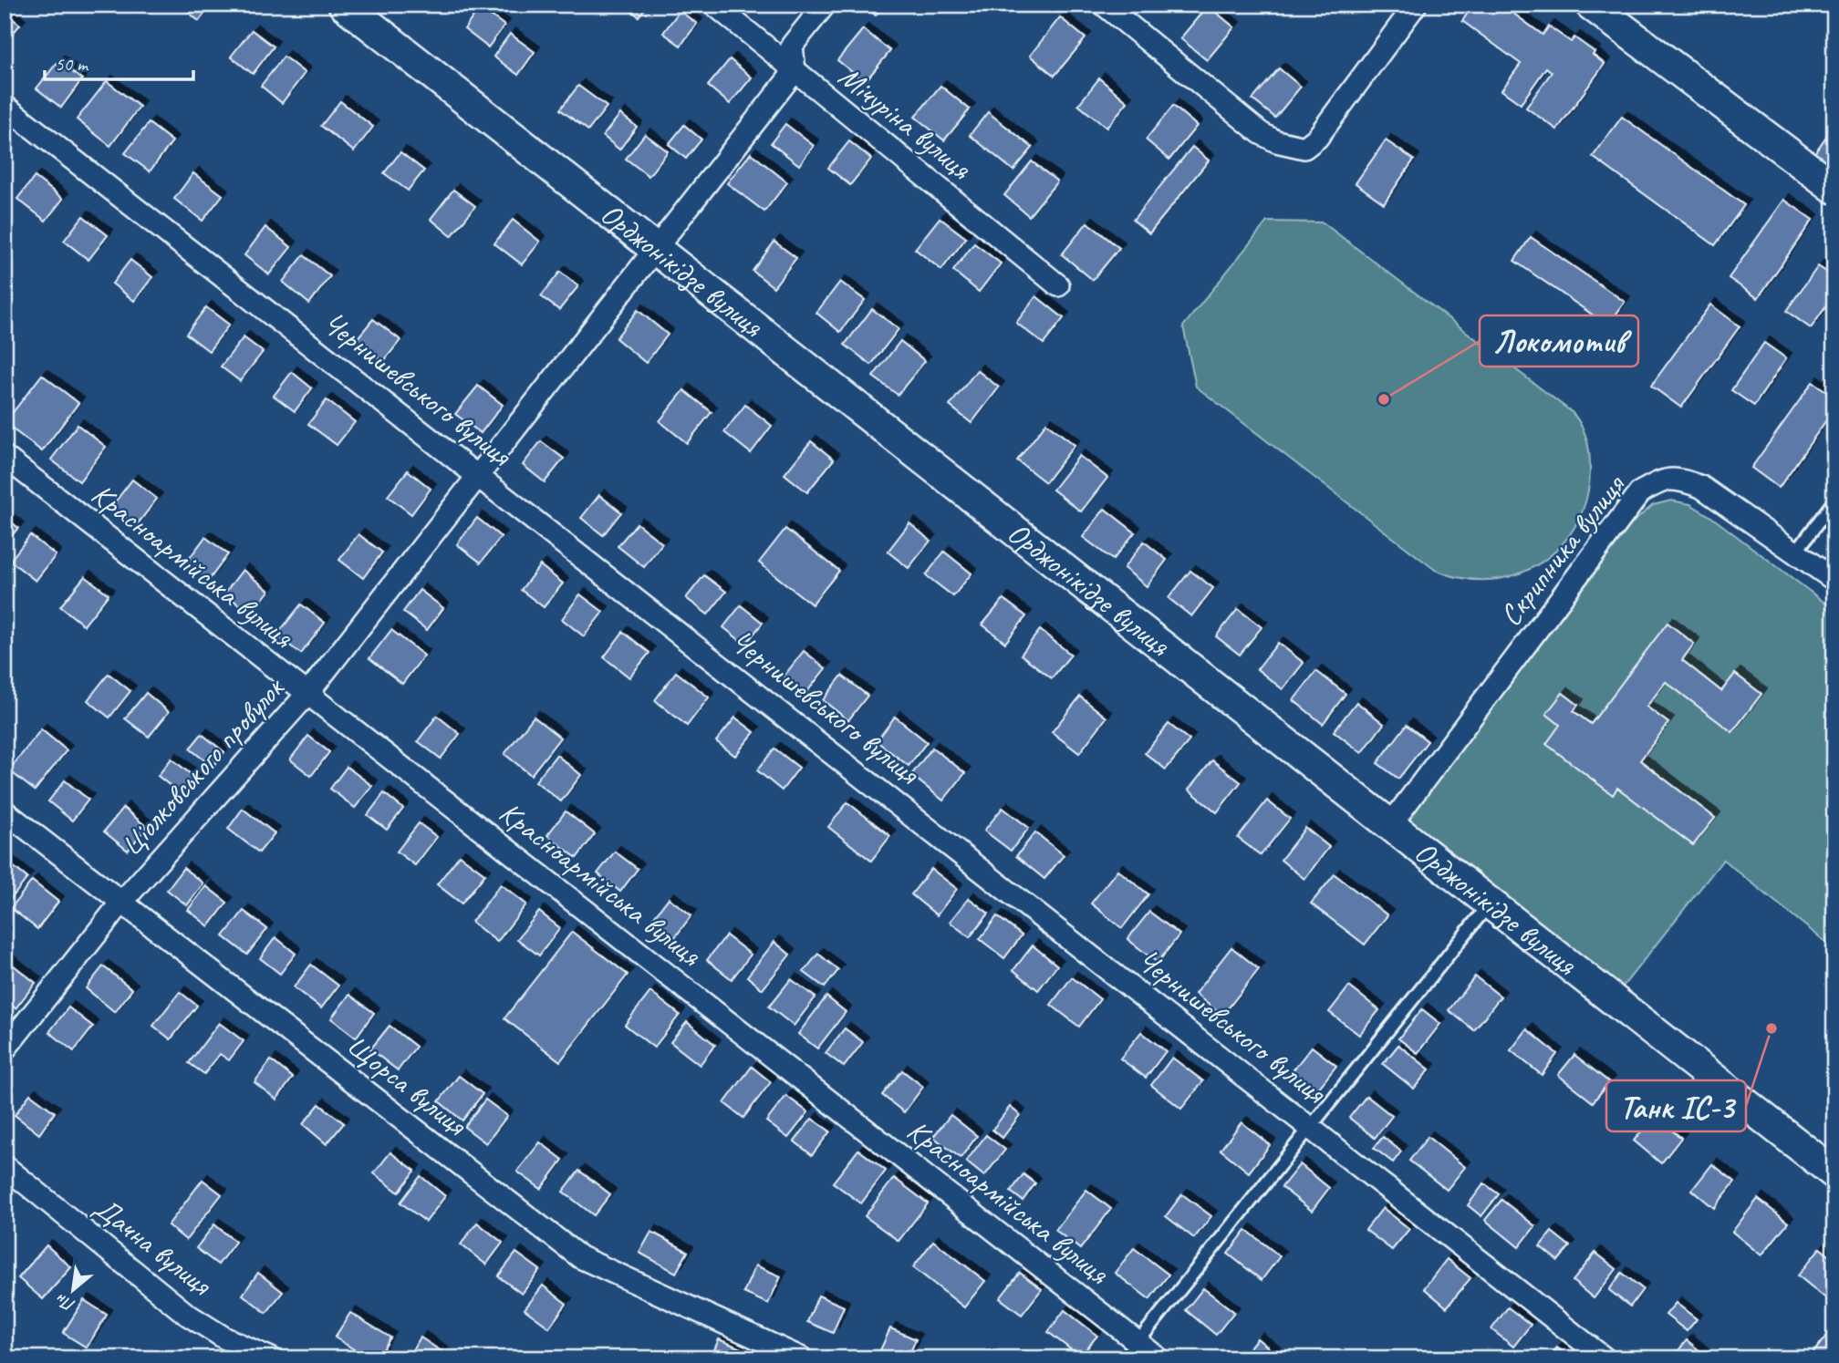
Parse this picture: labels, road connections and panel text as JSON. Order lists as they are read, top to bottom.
{
  "streets": {
    "main road": ["Орджонікідзе вулиця"],
    "street": [
      "Мічуріна вулиця",
      "Чернишевського вулиця",
      "Скрипника вулиця",
      "Красноармійська вулиця",
      "Ціолковського провулок",
      "Щорса вулиця",
      "Дачна вулиця"
    ]
  },
  "crossings": [
    ["Мічуріна вулиця", "Ціолковського провулок"],
    ["Орджонікідзе вулиця", "Скрипника вулиця"],
    ["Орджонікідзе вулиця", "Ціолковського провулок"],
    ["Чернишевського вулиця", "Ціолковського провулок"],
    ["Красноармійська вулиця", "Ціолковського провулок"],
    ["Ціолковського провулок", "Щорса вулиця"]
  ],
  "places": ["Локомотив", "Танк ІС-3"],
  "scale_bar": "50 m",
  "north": "bottom left"
}
